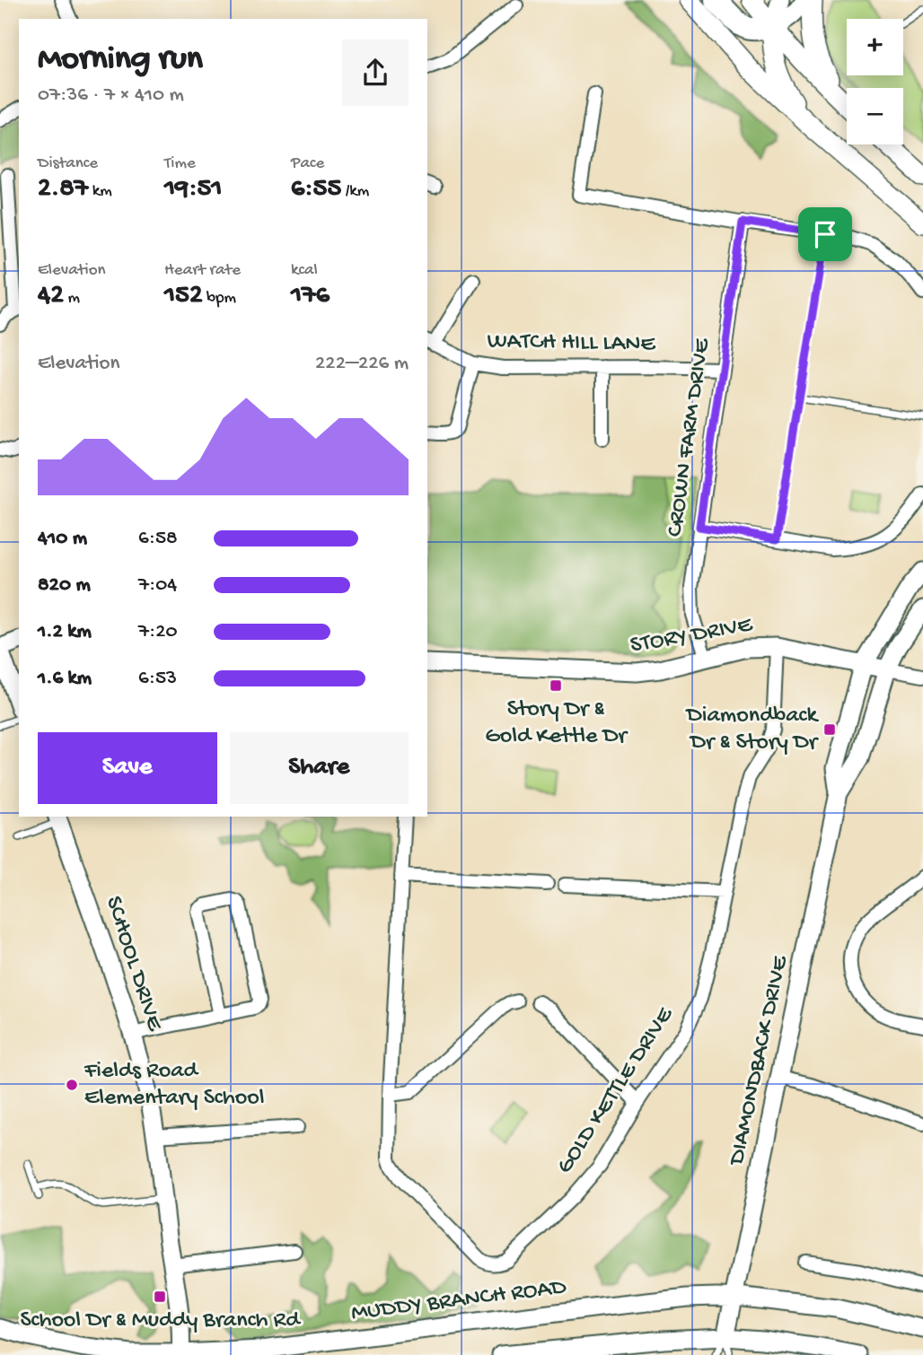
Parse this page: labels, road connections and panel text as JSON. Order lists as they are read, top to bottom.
{
  "streets": {
    "street": [
      "WATCH HILL LANE",
      "CROWN FARM DRIVE",
      "STORY DRIVE",
      "SCHOOL DRIVE",
      "DIAMONDBACK DRIVE",
      "GOLD KETTLE DRIVE",
      "MUDDY BRANCH ROAD"
    ]
  },
  "crossings": [
    ["WATCH HILL LANE", "CROWN FARM DRIVE"],
    ["CROWN FARM DRIVE", "STORY DRIVE"],
    ["STORY DRIVE", "DIAMONDBACK DRIVE"],
    ["STORY DRIVE", "GOLD KETTLE DRIVE"],
    ["SCHOOL DRIVE", "MUDDY BRANCH ROAD"],
    ["DIAMONDBACK DRIVE", "MUDDY BRANCH ROAD"]
  ],
  "places": {
    "transit": ["Story Dr & Gold Kettle Dr", "Diamondback Dr & Story Dr", "School Dr & Muddy Branch Rd"],
    "other": ["Fields Road Elementary School"]
  },
  "page": {
    "map_buttons": ["+", "−"],
    "heading": ["Morning run", "07:36 · 7 × 410 m"],
    "stats": [
      ["Distance", "2.87 km"],
      ["Time", "19:51"],
      ["Pace", "6:55 /km"],
      ["Elevation", "42 m"],
      ["Heart rate", "152 bpm"],
      ["kcal", "176"]
    ],
    "chart": ["Elevation", "222–226 m"],
    "list": [
      {
        "name": "410 m",
        "note": "6:58"
      },
      {
        "name": "820 m",
        "note": "7:04"
      },
      {
        "name": "1.2 km",
        "note": "7:20"
      },
      {
        "name": "1.6 km",
        "note": "6:53"
      }
    ],
    "buttons": ["Save", "Share"]
  }
}
